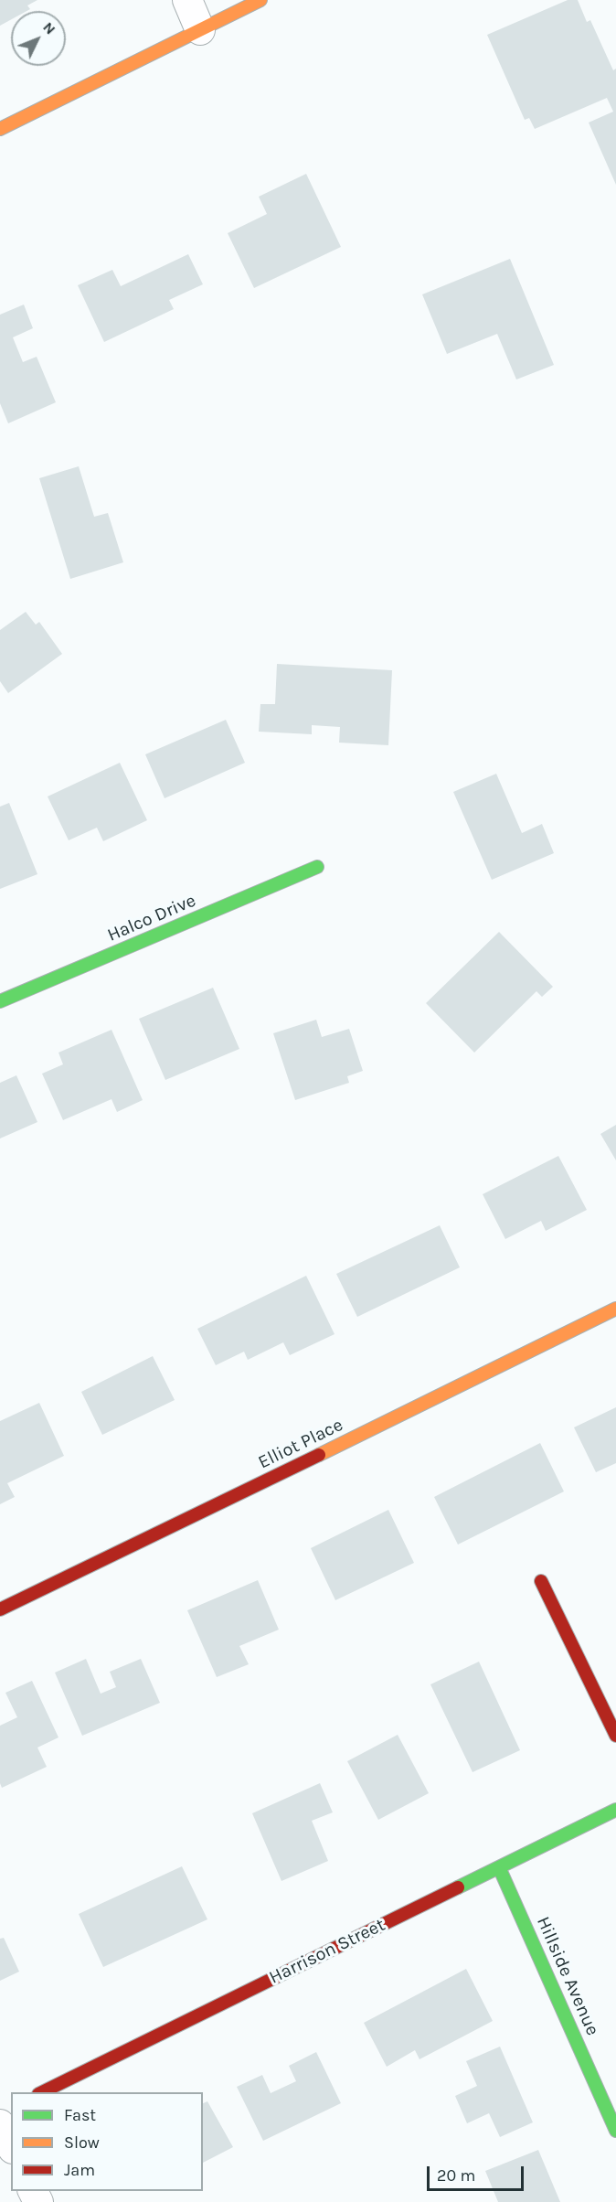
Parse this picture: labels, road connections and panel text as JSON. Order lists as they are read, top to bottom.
{
  "streets": {
    "street": [
      "Halco Drive",
      "Elliot Place",
      "Harrison Street",
      "Hillside Avenue"
    ]
  },
  "crossings": [
    ["Harrison Street", "Hillside Avenue"]
  ],
  "legend": ["Fast", "Slow", "Jam"],
  "scale_bar": "20 m",
  "north": "top right"
}
